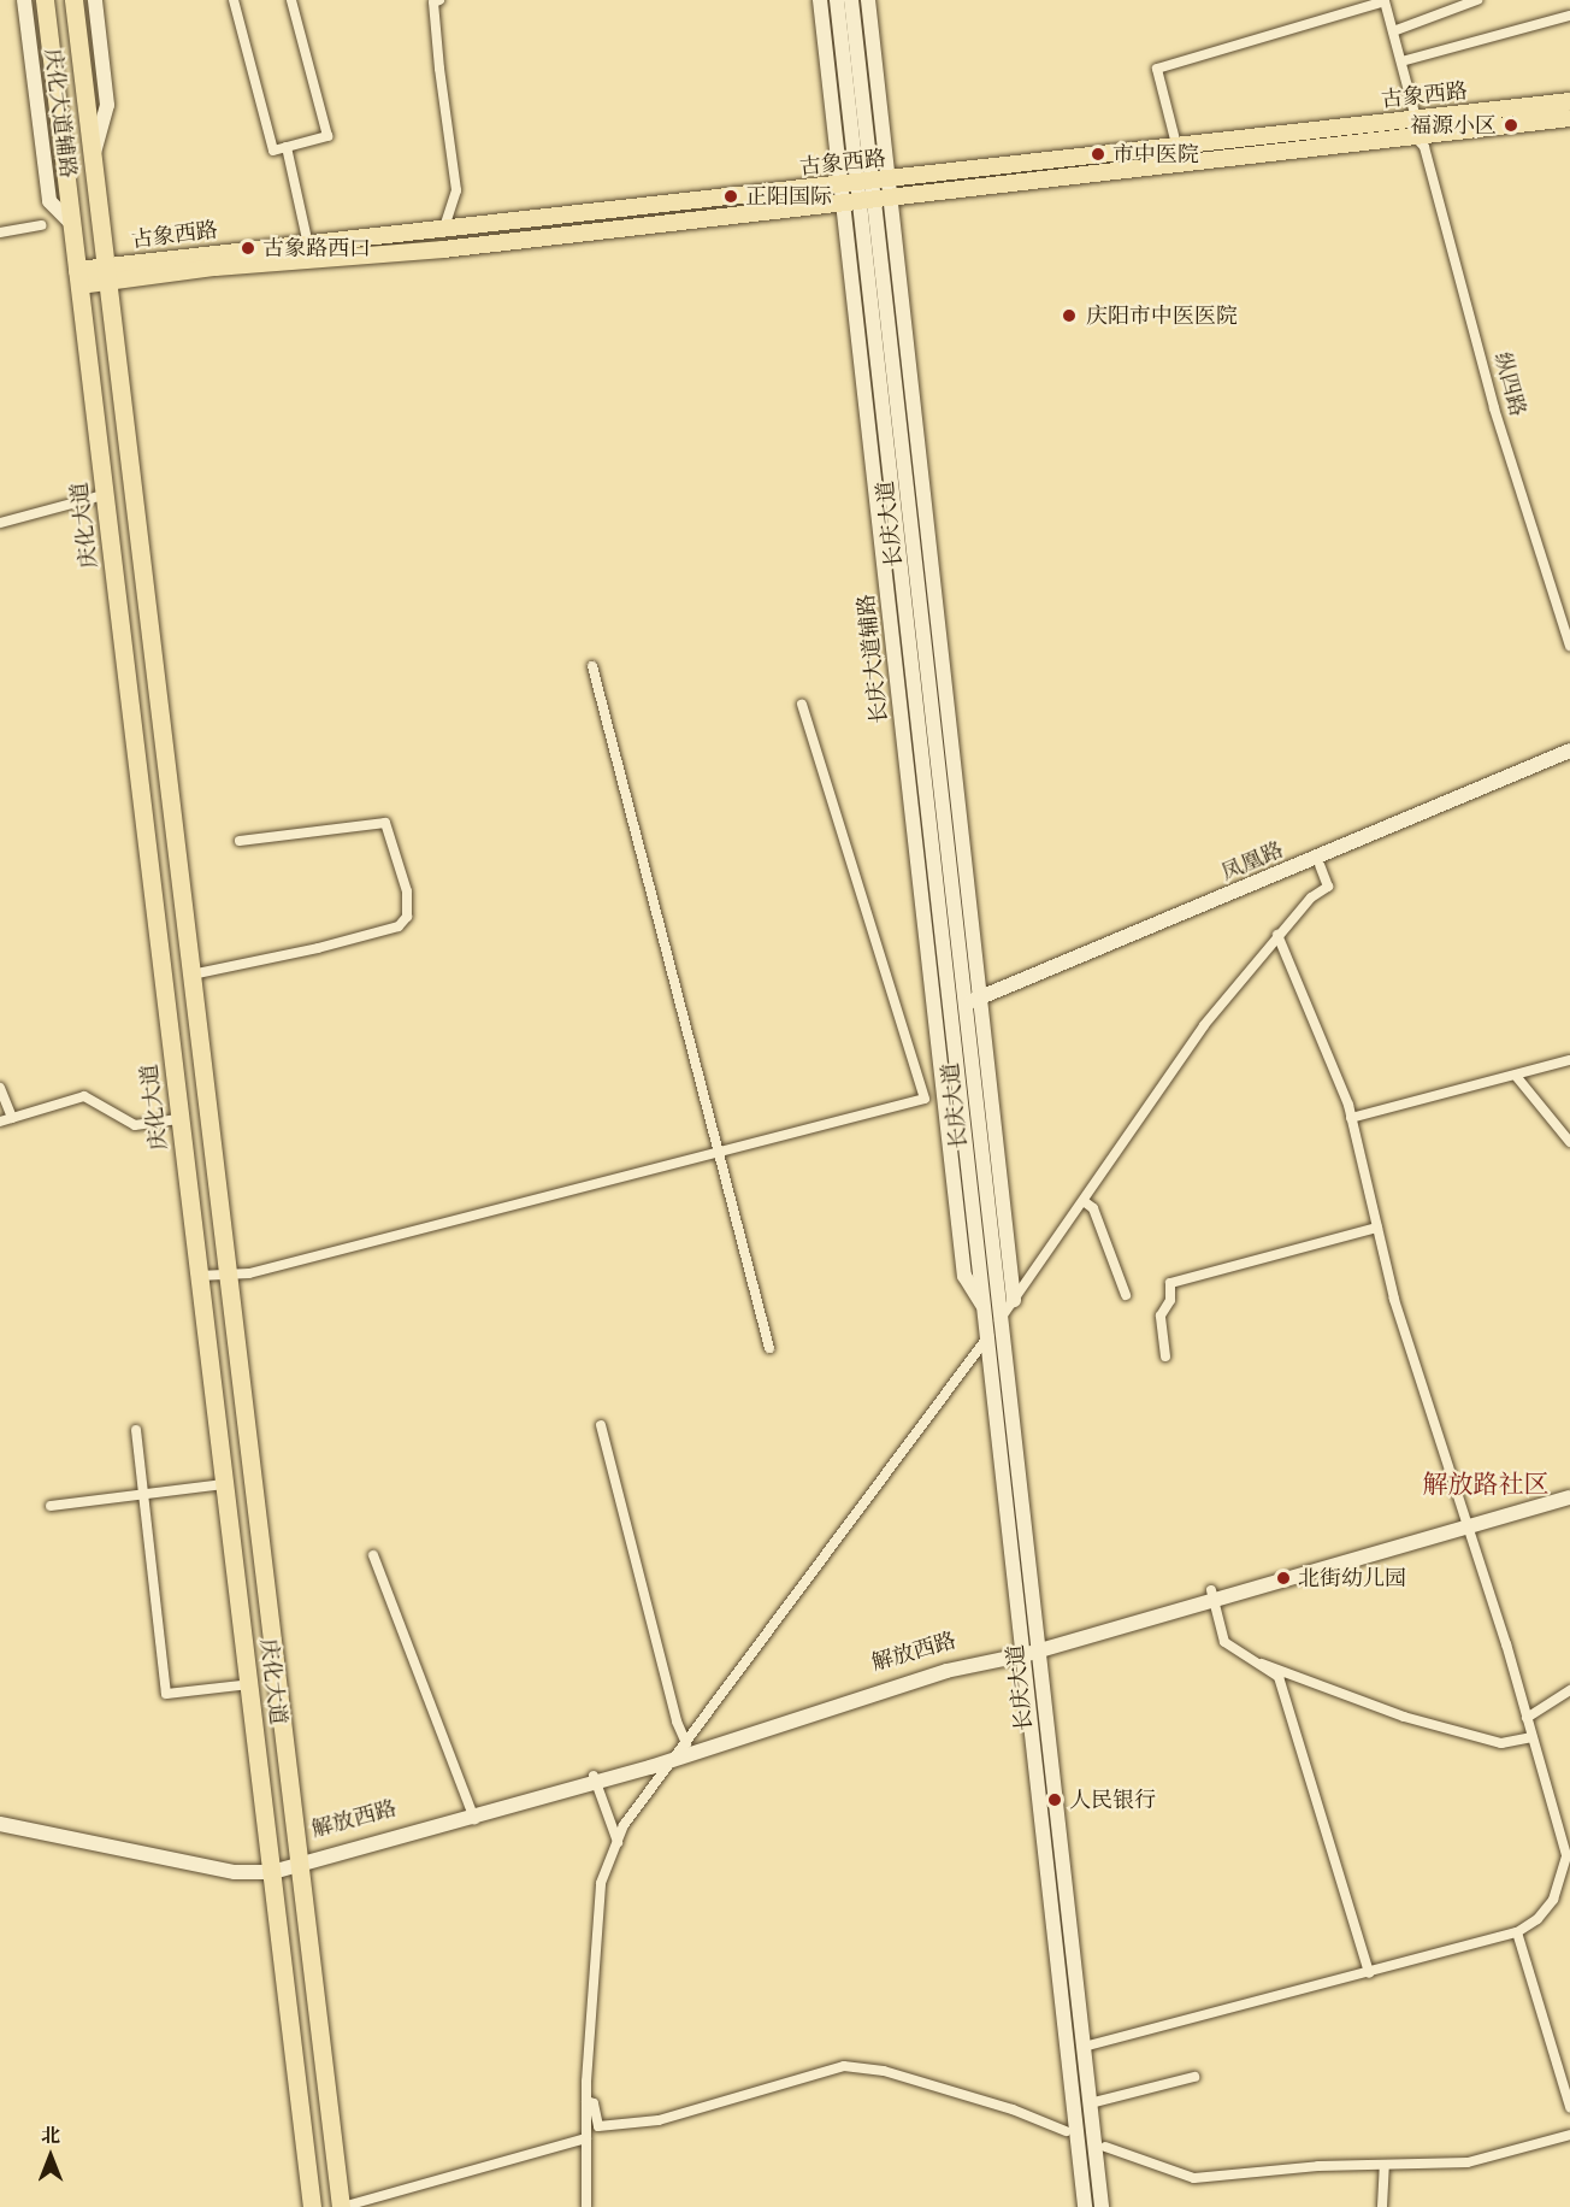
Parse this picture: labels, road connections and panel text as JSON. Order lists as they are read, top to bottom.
{
  "streets": {
    "highway": ["庆化大道"],
    "main road": ["古象西路"],
    "street": [
      "庆化大道辅路",
      "纵四路",
      "长庆大道",
      "长庆大道辅路",
      "凤凰路",
      "解放西路"
    ]
  },
  "crossings": [
    ["古象西路", "纵四路"],
    ["古象西路", "长庆大道"],
    ["古象西路", "庆化大道"],
    ["古象西路", "长庆大道辅路"],
    ["庆化大道辅路", "庆化大道"],
    ["长庆大道", "长庆大道辅路"],
    ["长庆大道", "凤凰路"],
    ["长庆大道", "解放西路"],
    ["庆化大道", "解放西路"],
    ["长庆大道辅路", "凤凰路"]
  ],
  "districts": ["解放路社区"],
  "places": [
    "福源小区",
    "市中医院",
    "正阳国际",
    "古象路西口",
    "庆阳市中医医院",
    "北街幼儿园",
    "人民银行"
  ],
  "north": "top"
}
